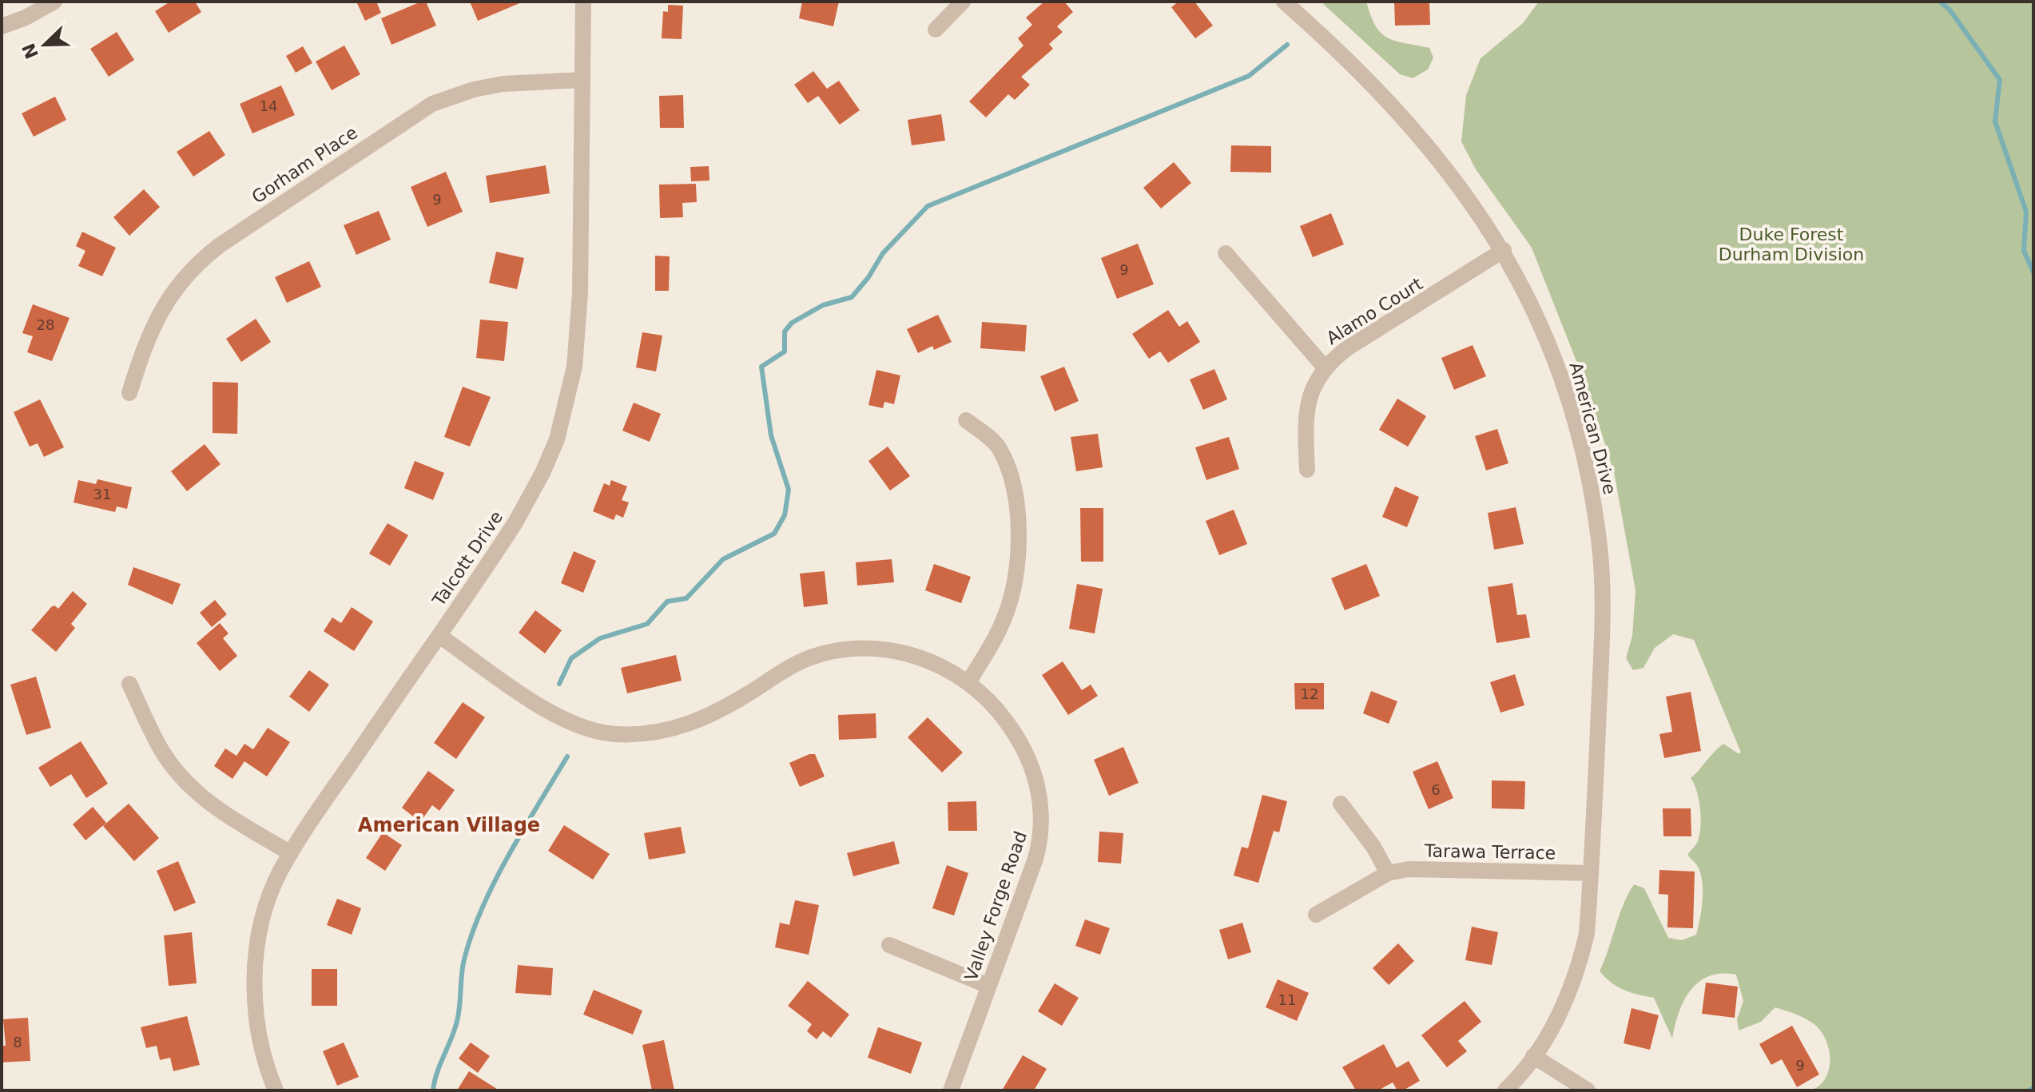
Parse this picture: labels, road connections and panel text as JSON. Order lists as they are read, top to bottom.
{
  "streets": {
    "street": [
      "Gorham Place",
      "Alamo Court",
      "American Drive",
      "Talcott Drive",
      "Tarawa Terrace",
      "Valley Forge Road"
    ]
  },
  "crossings": [
    ["Gorham Place", "Talcott Drive"],
    ["Alamo Court", "American Drive"],
    ["American Drive", "Tarawa Terrace"],
    ["Talcott Drive", "Valley Forge Road"]
  ],
  "districts": ["American Village"],
  "parks": ["Duke Forest Durham Division"],
  "house_numbers": [
    "14",
    "9",
    "9",
    "28",
    "31",
    "12",
    "6",
    "11",
    "8",
    "9"
  ],
  "north": "bottom left"
}
